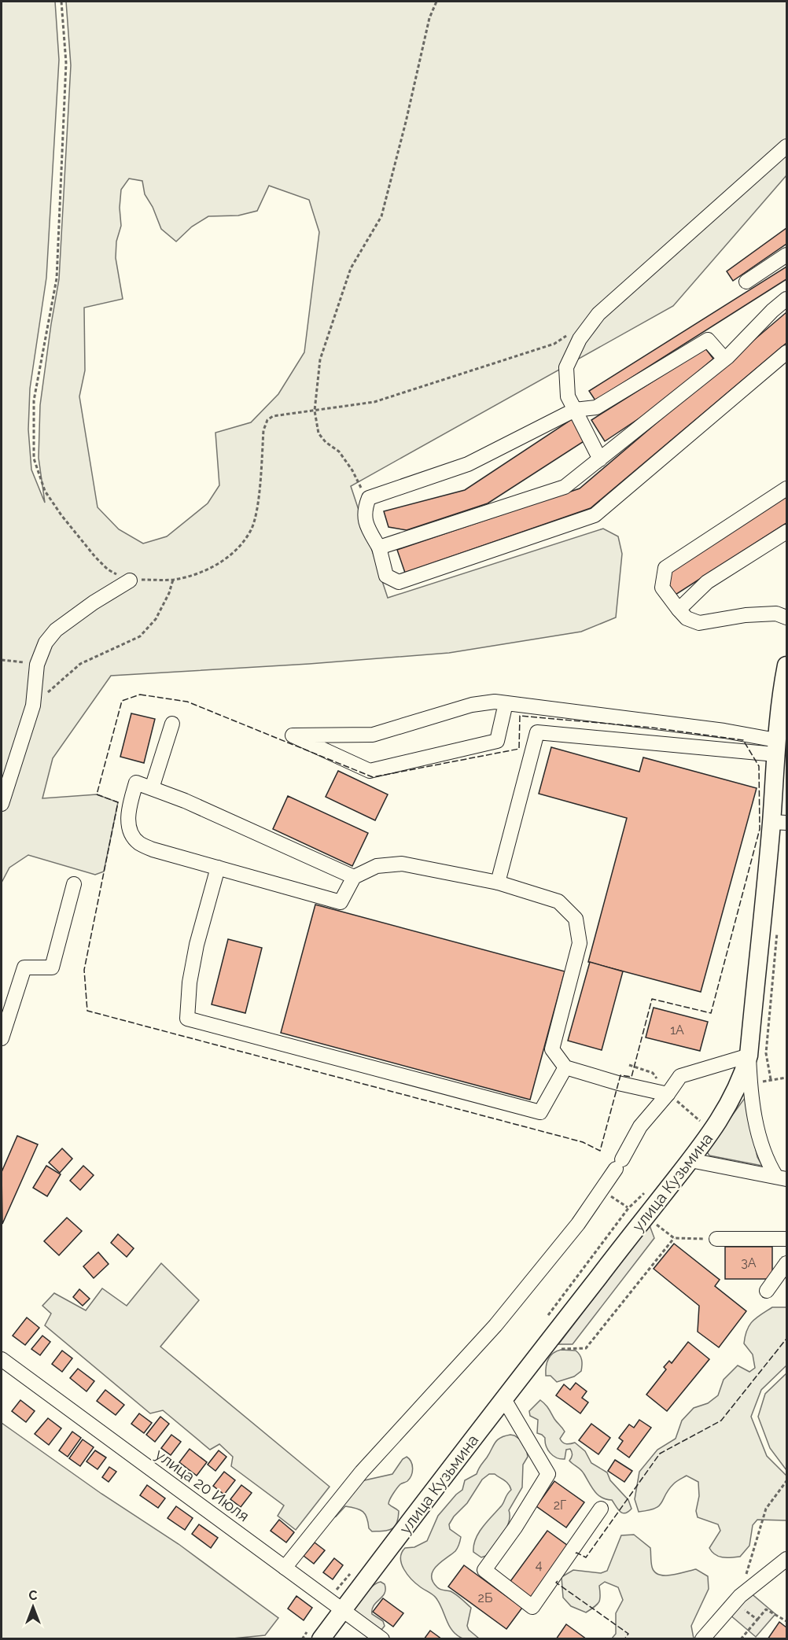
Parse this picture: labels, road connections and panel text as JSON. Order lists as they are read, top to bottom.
{
  "streets": {
    "main road": ["улица Кузьмина"],
    "street": ["улица 20 Июля"]
  },
  "crossings": [
    ["улица Кузьмина", "улица 20 Июля"]
  ],
  "house_numbers": [
    "1А",
    "3А",
    "2Г",
    "4",
    "2Б"
  ],
  "north": "top"
}
